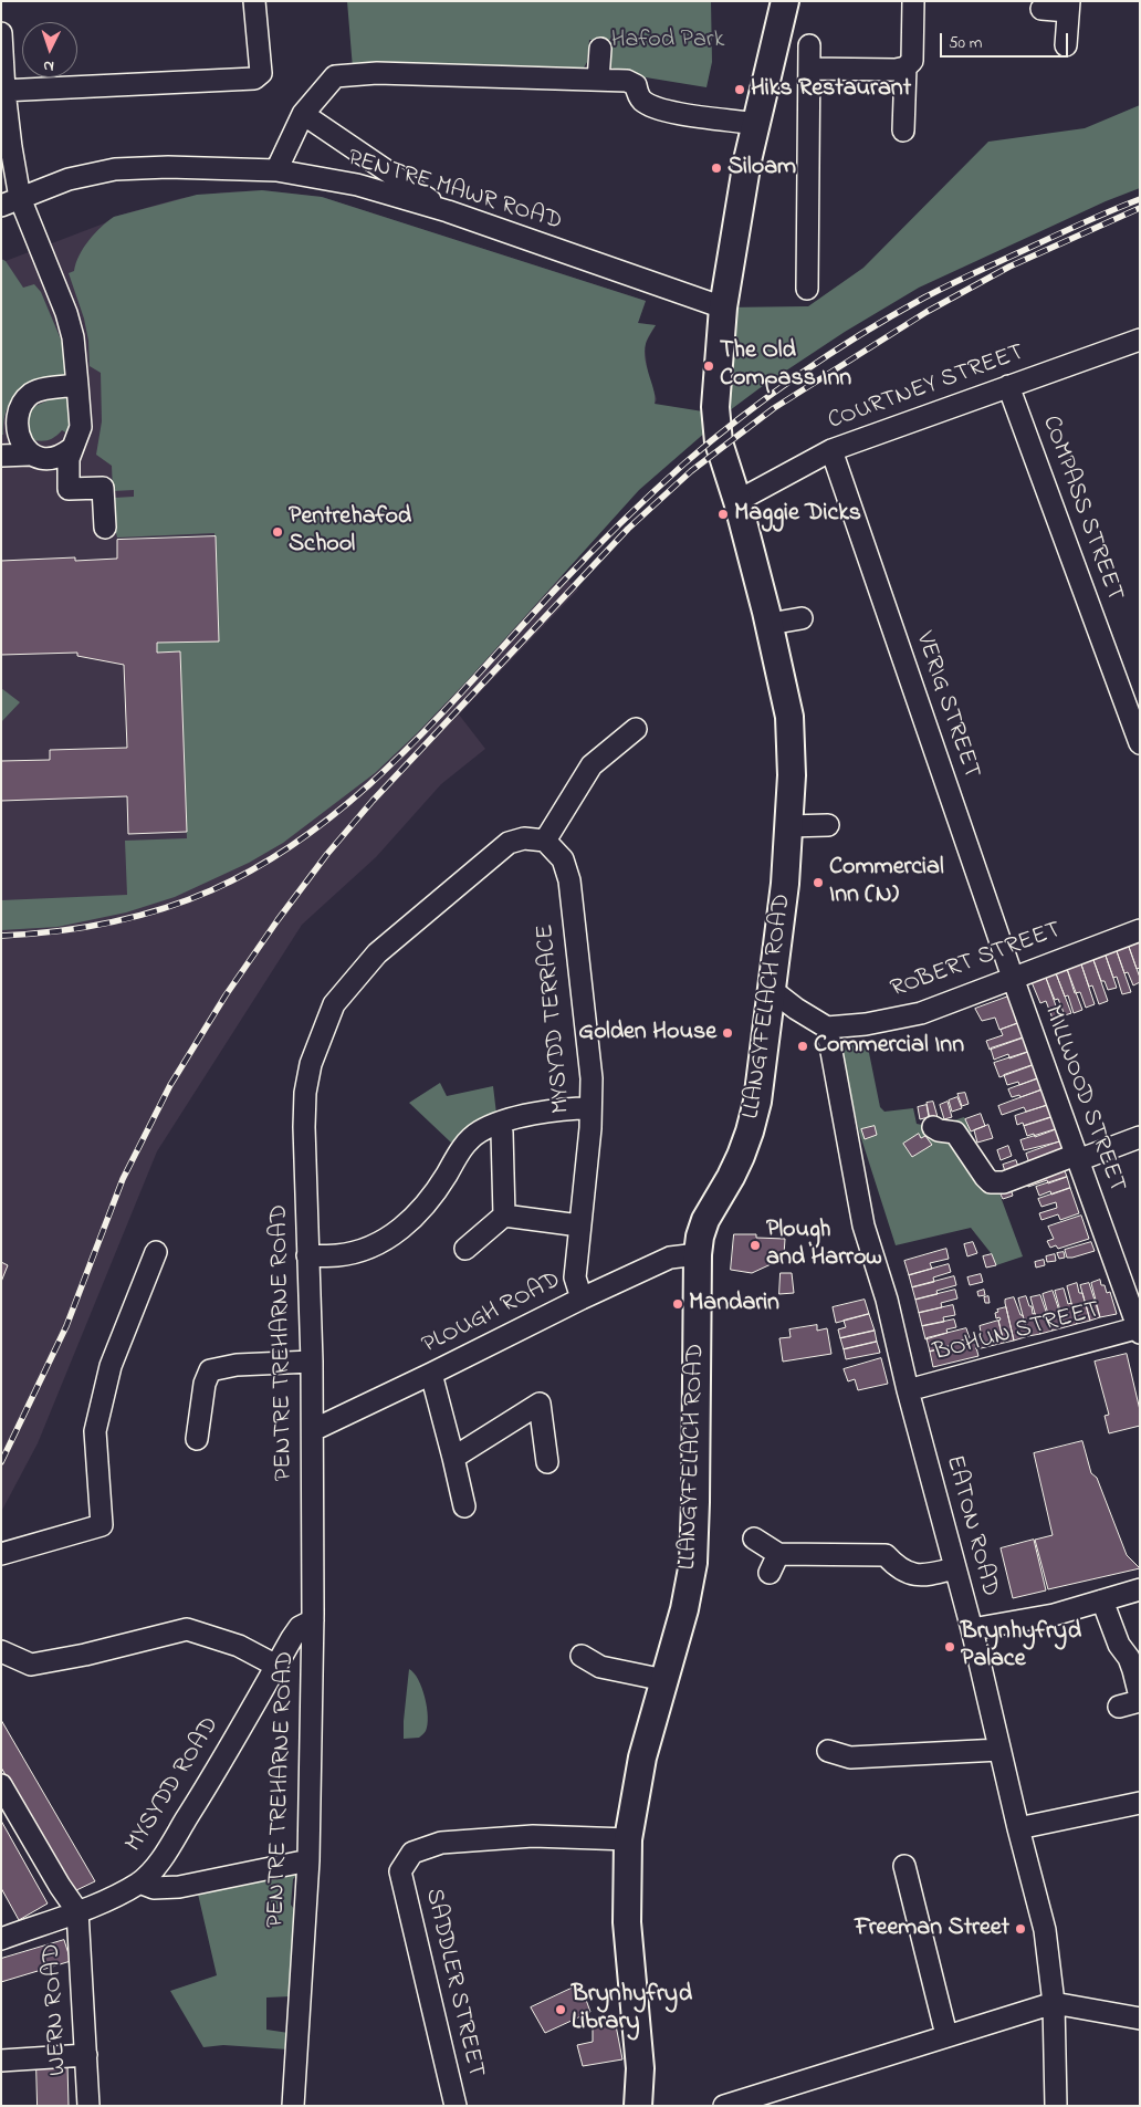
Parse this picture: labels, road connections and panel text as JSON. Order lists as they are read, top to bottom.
{
  "streets": {
    "main road": ["LLANGYFELACH ROAD"],
    "street": [
      "PENTRE MAWR ROAD",
      "COURTNEY STREET",
      "COMPASS STREET",
      "VERIG STREET",
      "ROBERT STREET",
      "MYSYDD TERRACE",
      "MILLWOOD STREET",
      "PLOUGH ROAD",
      "BOHUN STREET",
      "PENTRE TREHARNE ROAD",
      "EATON ROAD",
      "MYSYDD ROAD",
      "SADDLER STREET",
      "WERN ROAD"
    ]
  },
  "crossings": [
    ["PENTRE MAWR ROAD", "LLANGYFELACH ROAD"],
    ["COURTNEY STREET", "COMPASS STREET"],
    ["COURTNEY STREET", "VERIG STREET"],
    ["COURTNEY STREET", "LLANGYFELACH ROAD"],
    ["VERIG STREET", "ROBERT STREET"],
    ["VERIG STREET", "MILLWOOD STREET"],
    ["ROBERT STREET", "MILLWOOD STREET"],
    ["ROBERT STREET", "EATON ROAD"],
    ["LLANGYFELACH ROAD", "PLOUGH ROAD"],
    ["LLANGYFELACH ROAD", "SADDLER STREET"],
    ["MYSYDD TERRACE", "PLOUGH ROAD"],
    ["MYSYDD TERRACE", "PENTRE TREHARNE ROAD"],
    ["MILLWOOD STREET", "BOHUN STREET"],
    ["PLOUGH ROAD", "PENTRE TREHARNE ROAD"],
    ["BOHUN STREET", "EATON ROAD"],
    ["PENTRE TREHARNE ROAD", "MYSYDD ROAD"],
    ["MYSYDD ROAD", "WERN ROAD"]
  ],
  "parks": ["Hafod Park"],
  "places": [
    "Hiks Restaurant",
    "Siloam",
    "The Old Compass Inn",
    "Maggie Dicks",
    "Pentrehafod School",
    "Commercial Inn (N)",
    "Golden House",
    "Commercial Inn",
    "Plough and Harrow",
    "Mandarin",
    "Brynhyfryd Palace",
    "Freeman Street",
    "Brynhyfryd Library"
  ],
  "scale_bar": "50 m",
  "north": "bottom"
}
